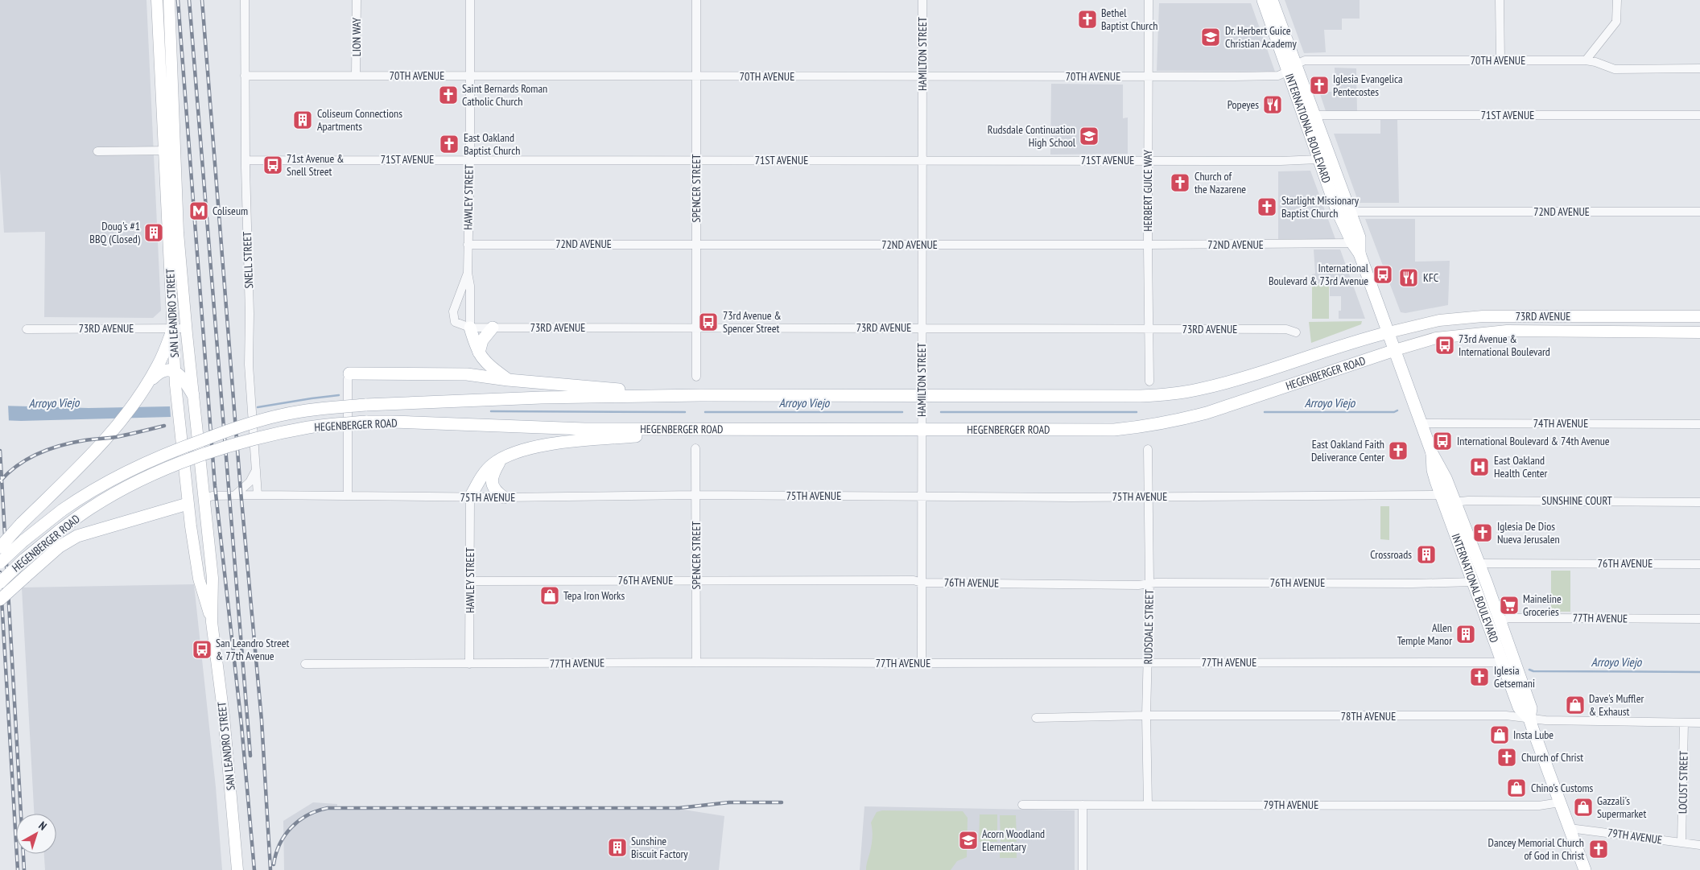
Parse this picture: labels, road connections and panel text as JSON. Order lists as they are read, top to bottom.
{
  "streets": {
    "main road": [
      "INTERNATIONAL BOULEVARD",
      "SAN LEANDRO STREET",
      "73RD AVENUE",
      "HEGENBERGER ROAD",
      "75TH AVENUE"
    ],
    "street": [
      "LION WAY",
      "HAMILTON STREET",
      "70TH AVENUE",
      "71ST AVENUE",
      "SPENCER STREET",
      "HERBERT GUICE WAY",
      "HAWLEY STREET",
      "72ND AVENUE",
      "SNELL STREET",
      "74TH AVENUE",
      "SUNSHINE COURT",
      "76TH AVENUE",
      "77TH AVENUE",
      "RUDSDALE STREET",
      "78TH AVENUE",
      "LOCUST STREET",
      "79TH AVENUE"
    ]
  },
  "crossings": [
    ["LION WAY", "70TH AVENUE"],
    ["HAMILTON STREET", "70TH AVENUE"],
    ["HAMILTON STREET", "71ST AVENUE"],
    ["HAMILTON STREET", "72ND AVENUE"],
    ["HAMILTON STREET", "73RD AVENUE"],
    ["HAMILTON STREET", "HEGENBERGER ROAD"],
    ["HAMILTON STREET", "75TH AVENUE"],
    ["HAMILTON STREET", "76TH AVENUE"],
    ["HAMILTON STREET", "77TH AVENUE"],
    ["70TH AVENUE", "INTERNATIONAL BOULEVARD"],
    ["70TH AVENUE", "SPENCER STREET"],
    ["70TH AVENUE", "HERBERT GUICE WAY"],
    ["70TH AVENUE", "HAWLEY STREET"],
    ["70TH AVENUE", "SNELL STREET"],
    ["71ST AVENUE", "INTERNATIONAL BOULEVARD"],
    ["71ST AVENUE", "SPENCER STREET"],
    ["71ST AVENUE", "HERBERT GUICE WAY"],
    ["71ST AVENUE", "HAWLEY STREET"],
    ["71ST AVENUE", "SNELL STREET"],
    ["INTERNATIONAL BOULEVARD", "72ND AVENUE"],
    ["INTERNATIONAL BOULEVARD", "73RD AVENUE"],
    ["INTERNATIONAL BOULEVARD", "HEGENBERGER ROAD"],
    ["INTERNATIONAL BOULEVARD", "74TH AVENUE"],
    ["INTERNATIONAL BOULEVARD", "75TH AVENUE"],
    ["INTERNATIONAL BOULEVARD", "SUNSHINE COURT"],
    ["INTERNATIONAL BOULEVARD", "76TH AVENUE"],
    ["INTERNATIONAL BOULEVARD", "77TH AVENUE"],
    ["INTERNATIONAL BOULEVARD", "78TH AVENUE"],
    ["INTERNATIONAL BOULEVARD", "79TH AVENUE"],
    ["SPENCER STREET", "72ND AVENUE"],
    ["SPENCER STREET", "73RD AVENUE"],
    ["SPENCER STREET", "75TH AVENUE"],
    ["SPENCER STREET", "76TH AVENUE"],
    ["SPENCER STREET", "77TH AVENUE"],
    ["HERBERT GUICE WAY", "72ND AVENUE"],
    ["HERBERT GUICE WAY", "73RD AVENUE"],
    ["HAWLEY STREET", "72ND AVENUE"],
    ["HAWLEY STREET", "73RD AVENUE"],
    ["HAWLEY STREET", "75TH AVENUE"],
    ["HAWLEY STREET", "76TH AVENUE"],
    ["HAWLEY STREET", "77TH AVENUE"],
    ["SNELL STREET", "75TH AVENUE"],
    ["SAN LEANDRO STREET", "73RD AVENUE"],
    ["SAN LEANDRO STREET", "75TH AVENUE"],
    ["73RD AVENUE", "HEGENBERGER ROAD"],
    ["75TH AVENUE", "RUDSDALE STREET"],
    ["76TH AVENUE", "RUDSDALE STREET"],
    ["77TH AVENUE", "RUDSDALE STREET"],
    ["RUDSDALE STREET", "78TH AVENUE"],
    ["RUDSDALE STREET", "79TH AVENUE"],
    ["78TH AVENUE", "LOCUST STREET"],
    ["LOCUST STREET", "79TH AVENUE"]
  ],
  "water": ["Arroyo Viejo"],
  "places": {
    "church": [
      "Bethel Baptist Church",
      "Iglesia Evangelica Pentecostes",
      "Saint Bernards Roman Catholic Church",
      "East Oakland Baptist Church",
      "Church of the Nazarene",
      "Starlight Missionary Baptist Church",
      "East Oakland Faith Deliverance Center",
      "Iglesia De Dios Nueva Jerusalen",
      "Iglesia Getsemani",
      "Church of Christ",
      "Dancey Memorial Church of God in Christ"
    ],
    "school or university": ["Dr. Herbert Guice Christian Academy", "Rudsdale Continuation High School", "Acorn Woodland Elementary"],
    "restaurant": ["Popeyes", "KFC"],
    "building": [
      "Coliseum Connections Apartments",
      "Doug's #1 BBQ (Closed)",
      "Crossroads",
      "Allen Temple Manor",
      "Sunshine Biscuit Factory"
    ],
    "bus stop": [
      "71st Avenue & Snell Street",
      "International Boulevard & 73rd Avenue",
      "73rd Avenue & Spencer Street",
      "73rd Avenue & International Boulevard",
      "International Boulevard & 74th Avenue",
      "San Leandro Street & 77th Avenue"
    ],
    "metro station": ["Coliseum"],
    "hospital": ["East Oakland Health Center"],
    "shop": [
      "Tepa Iron Works",
      "Dave's Muffler & Exhaust",
      "Insta Lube",
      "Chino's Customs",
      "Gazzali's Supermarket"
    ],
    "supermarket": ["Maineline Groceries"]
  },
  "north": "top right"
}
